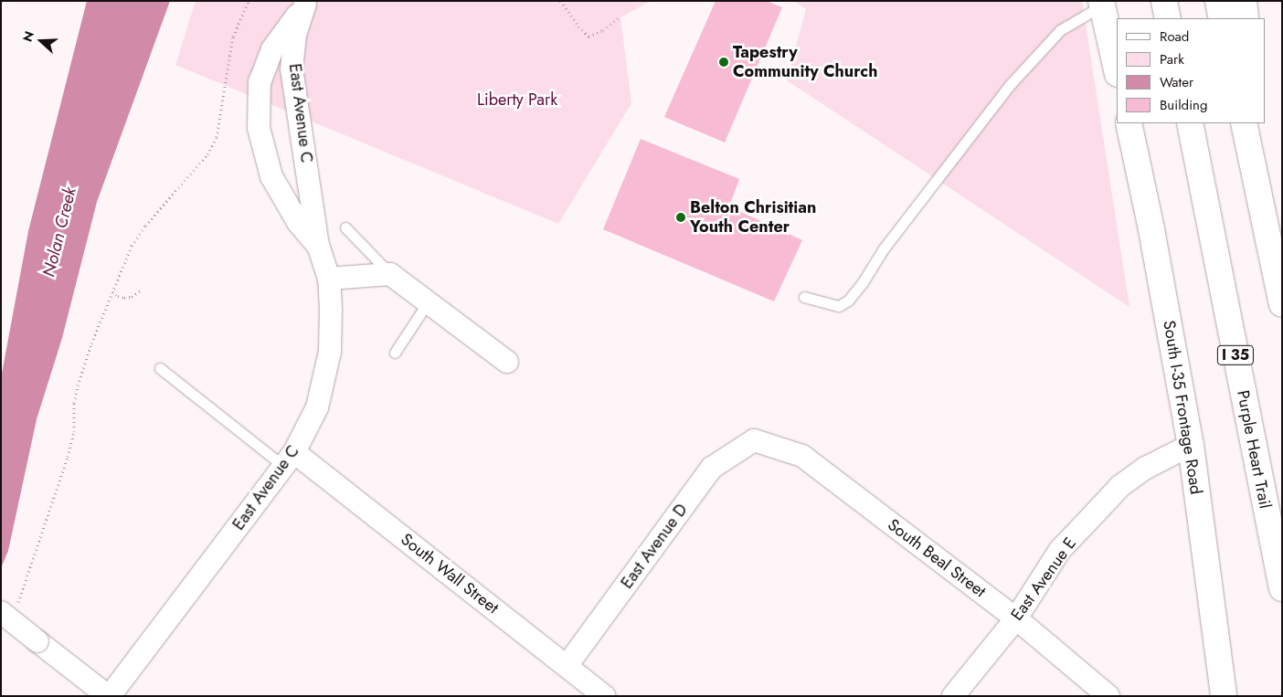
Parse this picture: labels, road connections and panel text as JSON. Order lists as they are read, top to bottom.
{
  "streets": {
    "main road": ["I 35", "South I-35 Frontage Road", "Purple Heart Trail"],
    "street": [
      "East Avenue C",
      "East Avenue D",
      "South Beal Street",
      "South Wall Street",
      "East Avenue E"
    ]
  },
  "crossings": [
    ["East Avenue C", "South Wall Street"],
    ["South I-35 Frontage Road", "East Avenue E"],
    ["East Avenue D", "South Beal Street"],
    ["East Avenue D", "South Wall Street"],
    ["South Beal Street", "East Avenue E"]
  ],
  "water": ["Nolan Creek"],
  "parks": ["Liberty Park"],
  "places": ["Tapestry Community Church", "Belton Chrisitian Youth Center"],
  "legend": [
    "Road",
    "Park",
    "Water",
    "Building"
  ],
  "north": "left"
}
